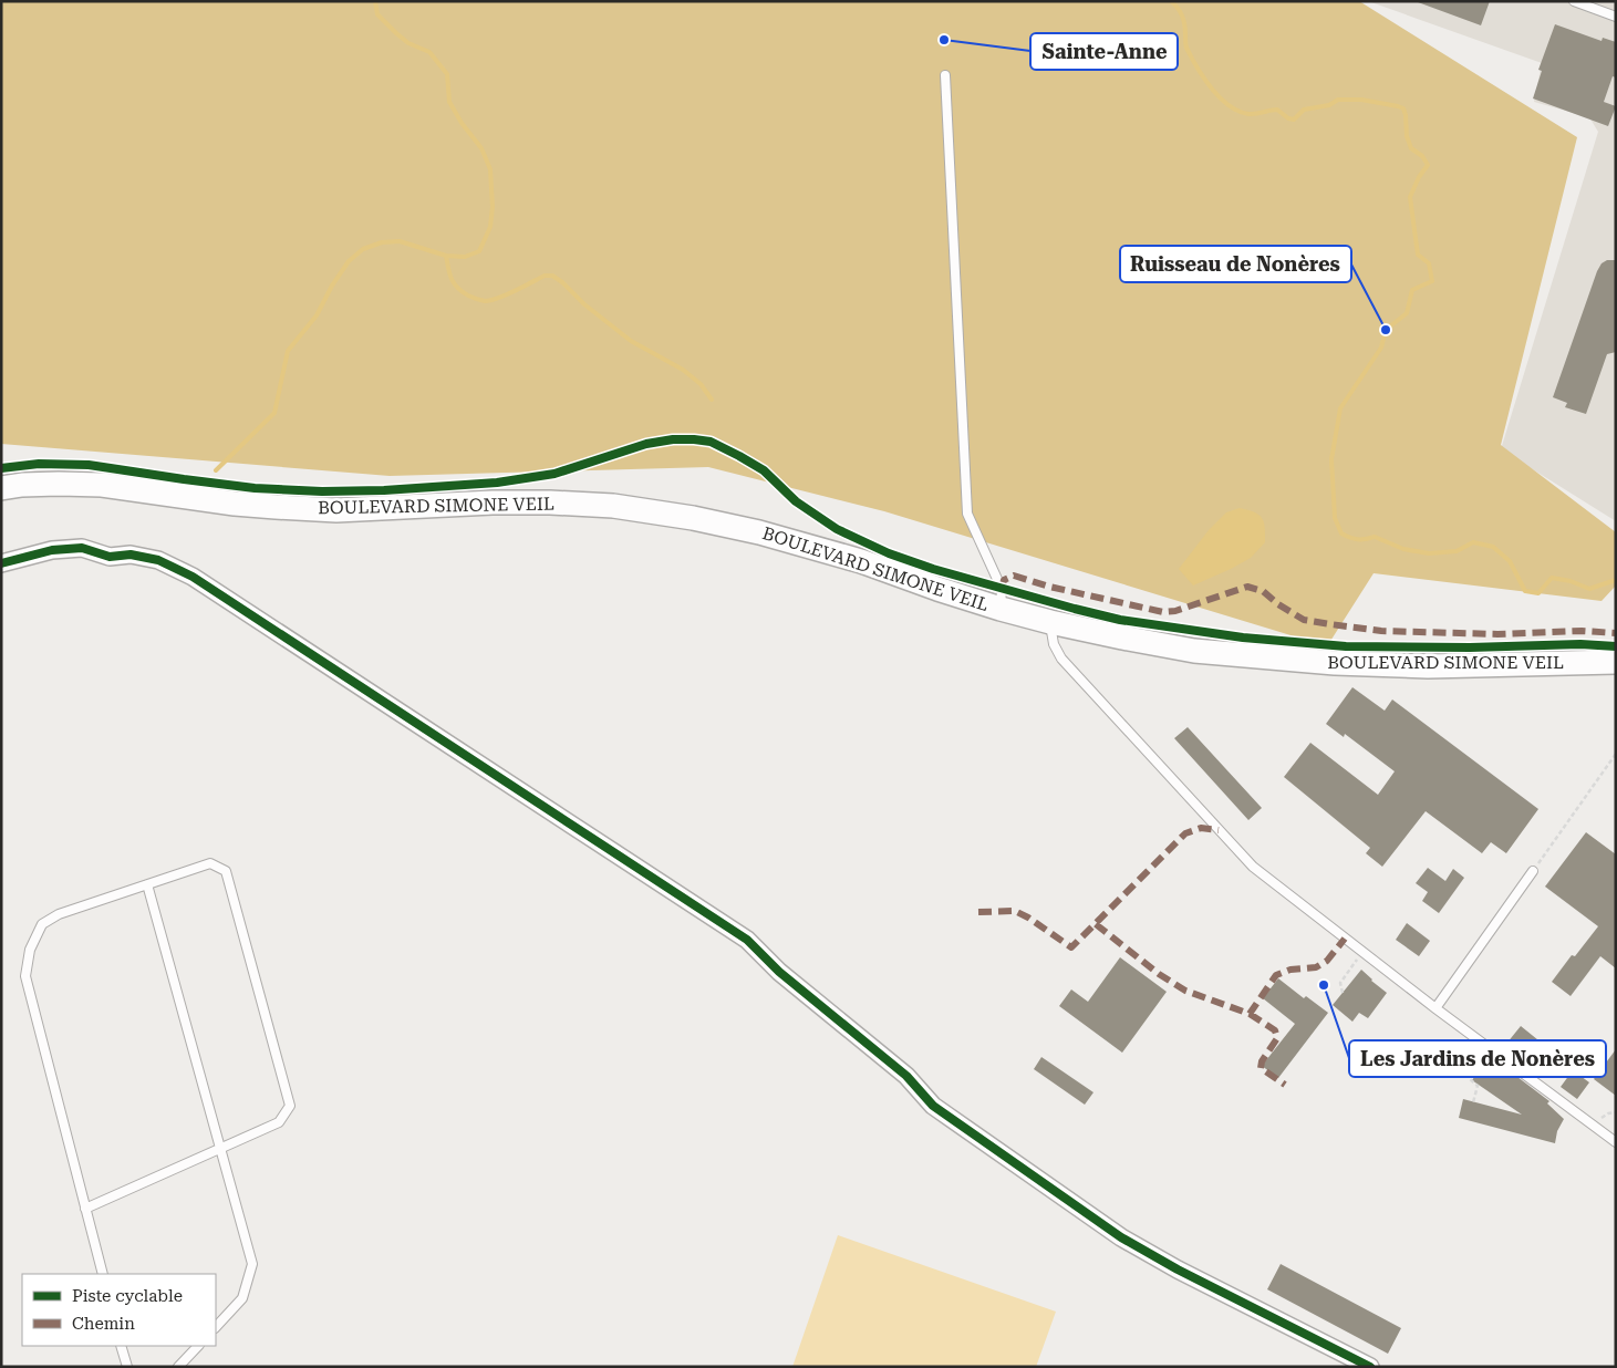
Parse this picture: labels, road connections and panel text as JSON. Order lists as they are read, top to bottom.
{
  "streets": {
    "main road": ["BOULEVARD SIMONE VEIL"]
  },
  "places": ["Sainte-Anne", "Ruisseau de Nonères", "Les Jardins de Nonères"],
  "legend": ["Piste cyclable", "Chemin"]
}
